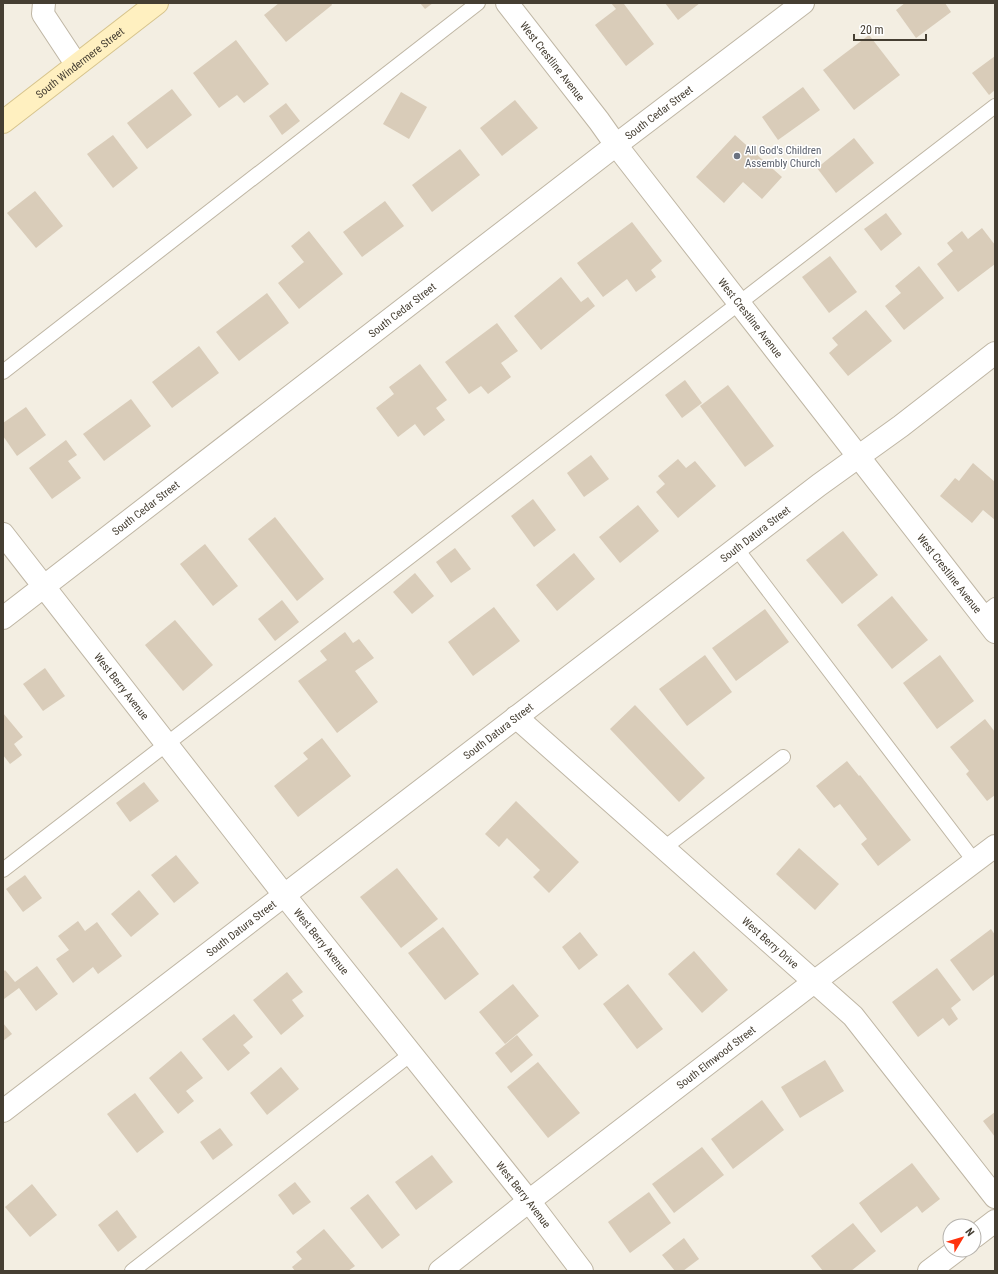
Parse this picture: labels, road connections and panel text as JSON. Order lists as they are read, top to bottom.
{
  "streets": {
    "street": [
      "West Crestline Avenue",
      "South Windermere Street",
      "South Cedar Street",
      "South Datura Street",
      "West Berry Avenue",
      "West Berry Drive",
      "South Elmwood Street"
    ]
  },
  "crossings": [
    ["West Crestline Avenue", "South Cedar Street"],
    ["West Crestline Avenue", "South Datura Street"],
    ["South Cedar Street", "West Berry Avenue"],
    ["South Datura Street", "West Berry Avenue"],
    ["South Datura Street", "West Berry Drive"],
    ["West Berry Avenue", "South Elmwood Street"],
    ["West Berry Drive", "South Elmwood Street"]
  ],
  "places": ["All God's Children Assembly Church"],
  "scale_bar": "20 m",
  "north": "top right"
}
